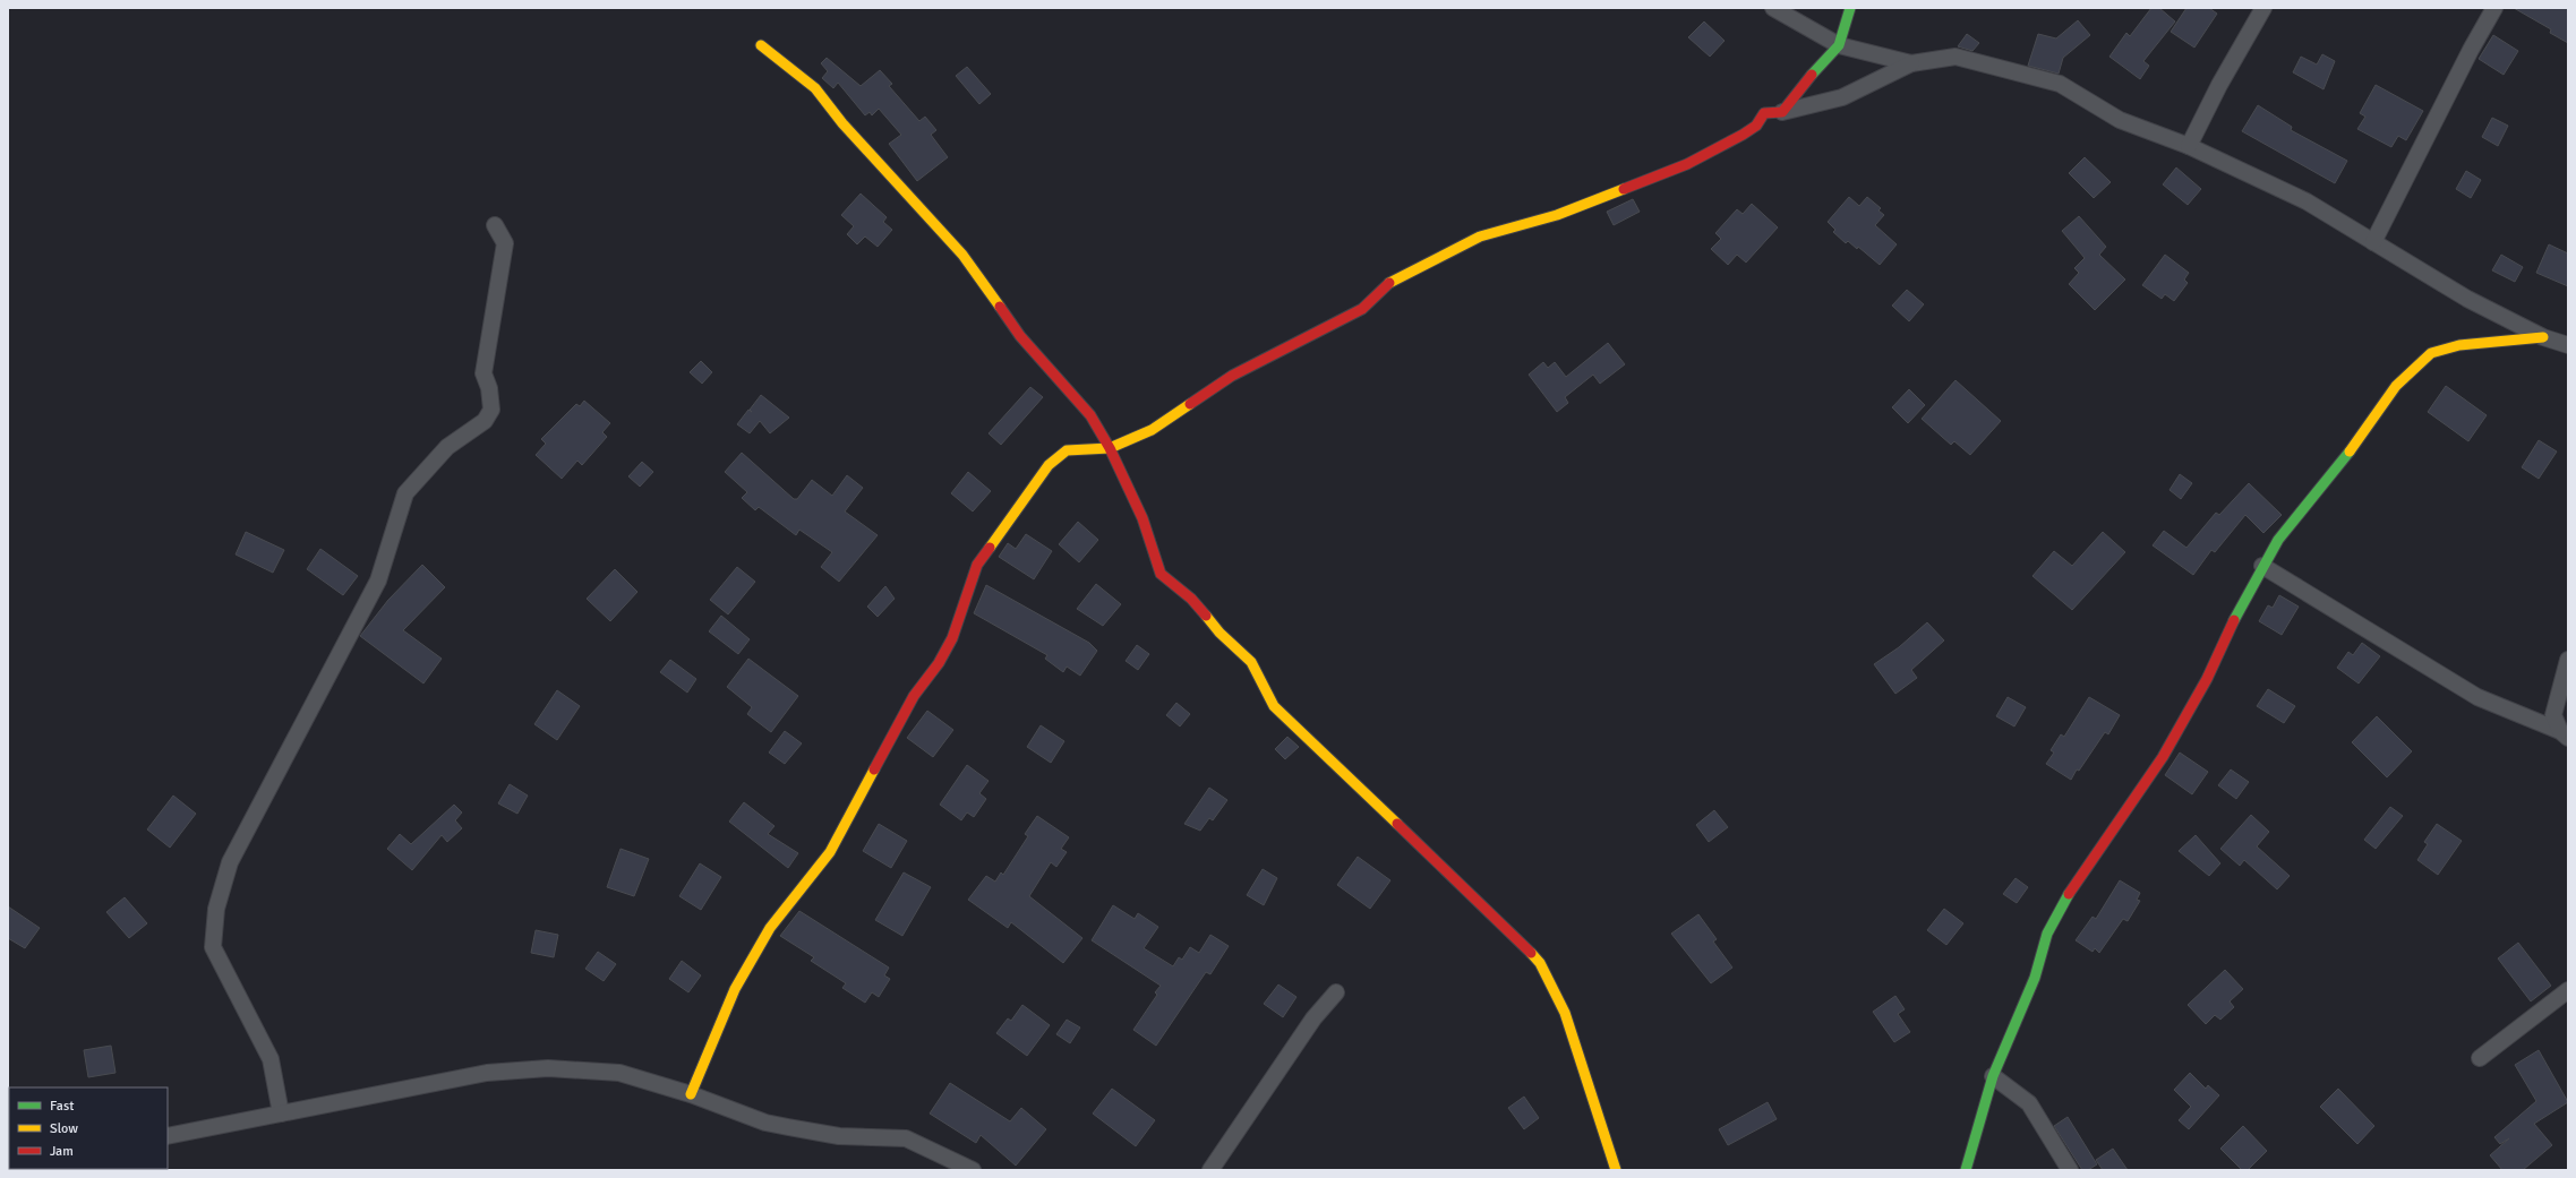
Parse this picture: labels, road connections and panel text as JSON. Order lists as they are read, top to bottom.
{
  "legend": ["Fast", "Slow", "Jam"]
}
